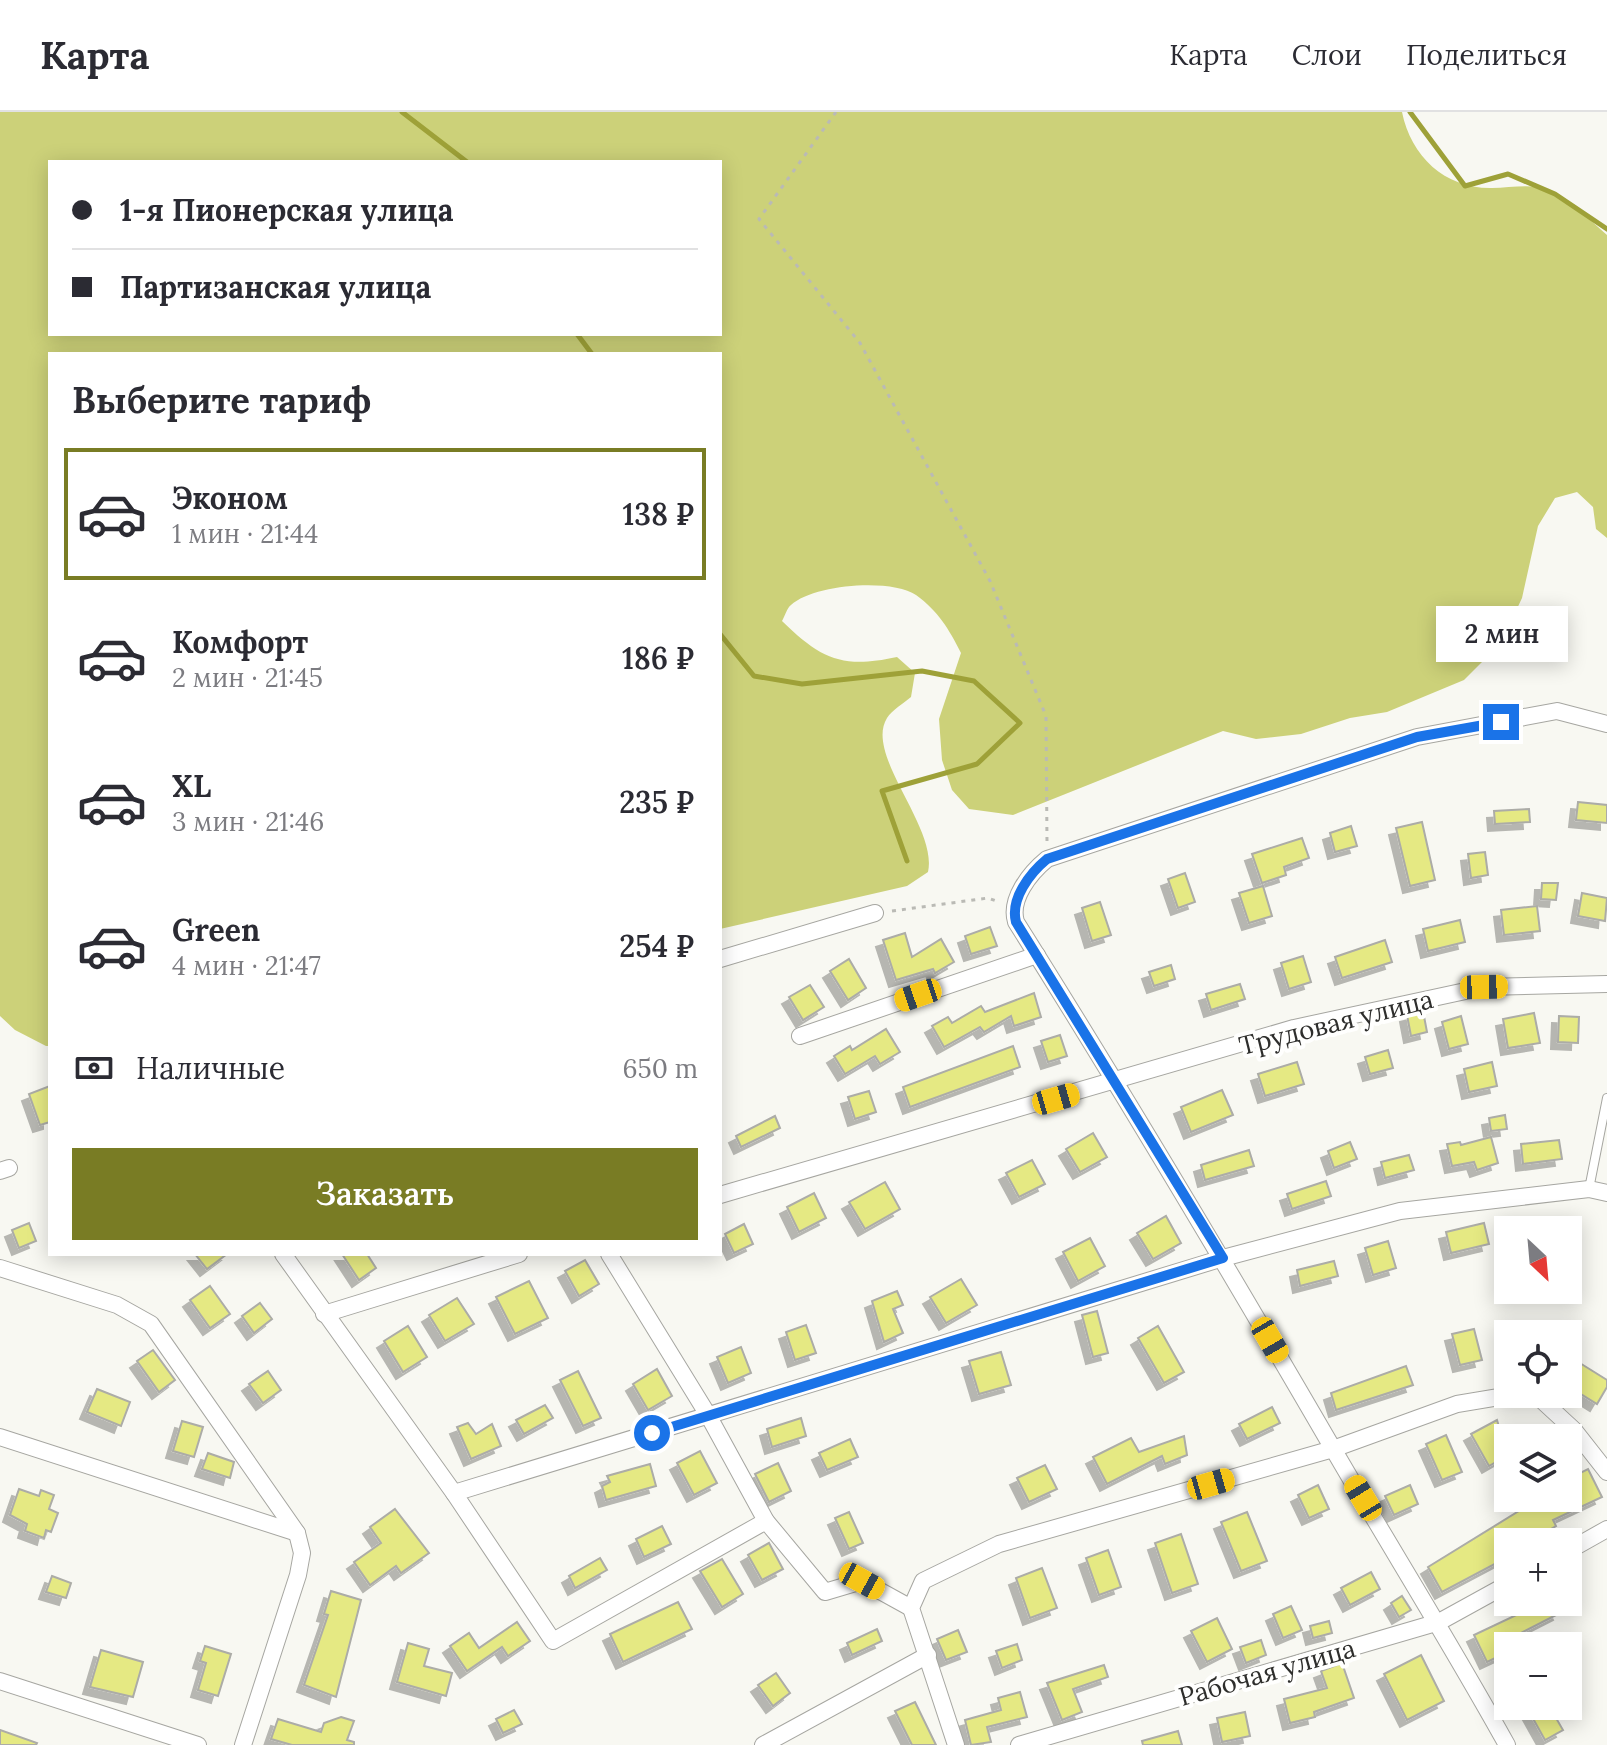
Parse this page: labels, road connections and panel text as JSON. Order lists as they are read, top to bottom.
{
  "streets": {
    "street": ["Трудовая улица", "Рабочая улица"]
  },
  "north": "bottom right",
  "page": {
    "header": "Карта",
    "nav": ["Карта", "Слои", "Поделиться"],
    "banner": ["1-я Пионерская улица", "Партизанская улица"],
    "heading": "Выберите тариф",
    "list": [
      {
        "name": "Эконом",
        "note": "1 мин · 21:44",
        "value": "138 ₽"
      },
      {
        "name": "Комфорт",
        "note": "2 мин · 21:45",
        "value": "186 ₽"
      },
      {
        "name": "XL",
        "note": "3 мин · 21:46",
        "value": "235 ₽"
      },
      {
        "name": "Green",
        "note": "4 мин · 21:47",
        "value": "254 ₽"
      }
    ],
    "bubble": "2 мин",
    "pay": ["Наличные", "650 m"],
    "buttons": "Заказать",
    "map_buttons": ["+", "−"]
  }
}
